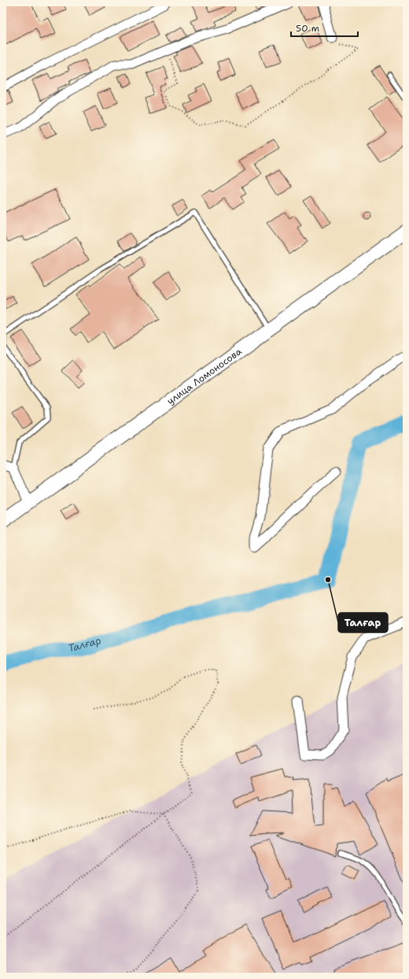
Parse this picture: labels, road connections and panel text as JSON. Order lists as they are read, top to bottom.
{
  "streets": {
    "main road": ["улица Ломоносова"]
  },
  "water": ["Талғар"],
  "places": ["Талғар"],
  "scale_bar": "50 m"
}
